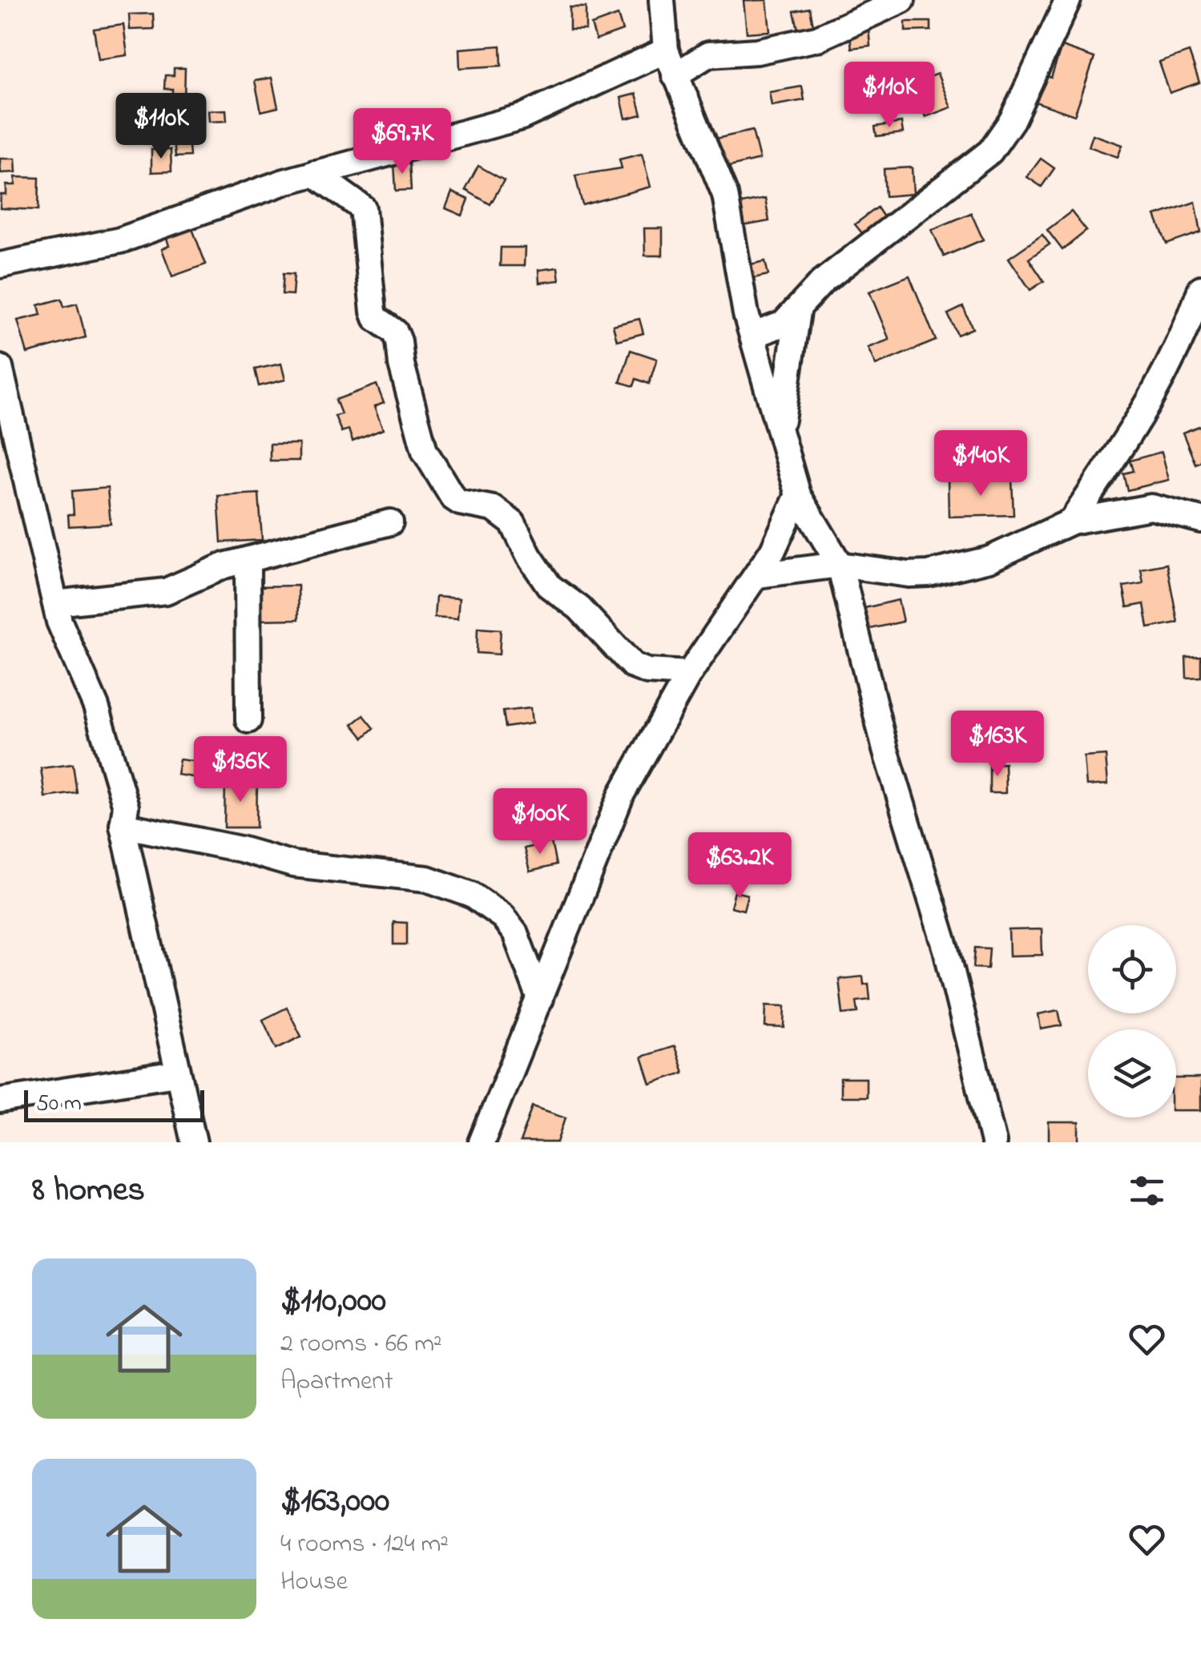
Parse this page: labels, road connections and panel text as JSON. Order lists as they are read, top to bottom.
{
  "scale_bar": "50 m",
  "page": {
    "price": [
      "$110K",
      "$110K",
      "$69.7K",
      "$140K",
      "$163K",
      "$136K",
      "$100K",
      "$63.2K"
    ],
    "scale": "50 m",
    "heading": "8 homes",
    "list": [
      {
        "name": "$110,000",
        "note": "2 rooms · 66 m² · Apartment"
      },
      {
        "name": "$163,000",
        "note": "4 rooms · 124 m² · House"
      }
    ]
  }
}
